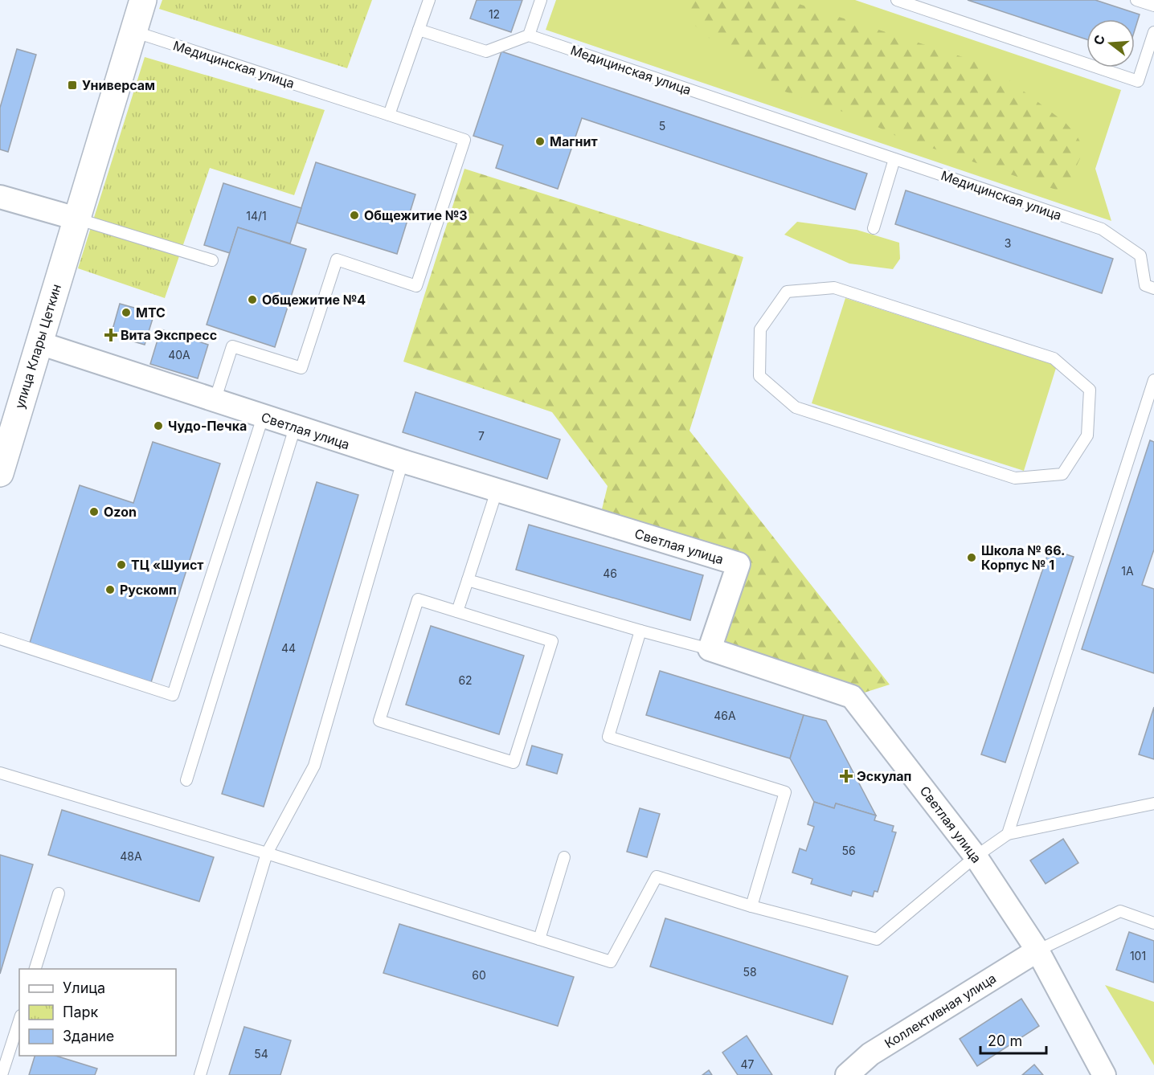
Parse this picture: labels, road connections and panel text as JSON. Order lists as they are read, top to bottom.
{
  "streets": {
    "main road": ["улица Клары Цеткин"],
    "street": ["Светлая улица", "Коллективная улица"],
    "lane": ["Медицинская улица"]
  },
  "crossings": [
    ["Медицинская улица", "улица Клары Цеткин"],
    ["Медицинская улица", "Светлая улица"],
    ["улица Клары Цеткин", "Светлая улица"],
    ["Светлая улица", "Коллективная улица"]
  ],
  "places": {
    "transit": ["Универсам"],
    "other": [
      "Магнит",
      "Общежитие №3",
      "Общежитие №4",
      "МТС",
      "Чудо-Печка",
      "Ozon",
      "Школа № 66. Корпус № 1",
      "ТЦ «Шуист",
      "Рускомп"
    ],
    "health": ["Вита Экспресс", "Эскулап"]
  },
  "house_numbers": [
    "12",
    "5",
    "14/1",
    "3",
    "40А",
    "7",
    "1А",
    "46",
    "44",
    "62",
    "46А",
    "56",
    "48А",
    "101",
    "58",
    "60",
    "54",
    "47"
  ],
  "legend": ["Улица", "Парк", "Здание"],
  "scale_bar": "20 m",
  "north": "left"
}
